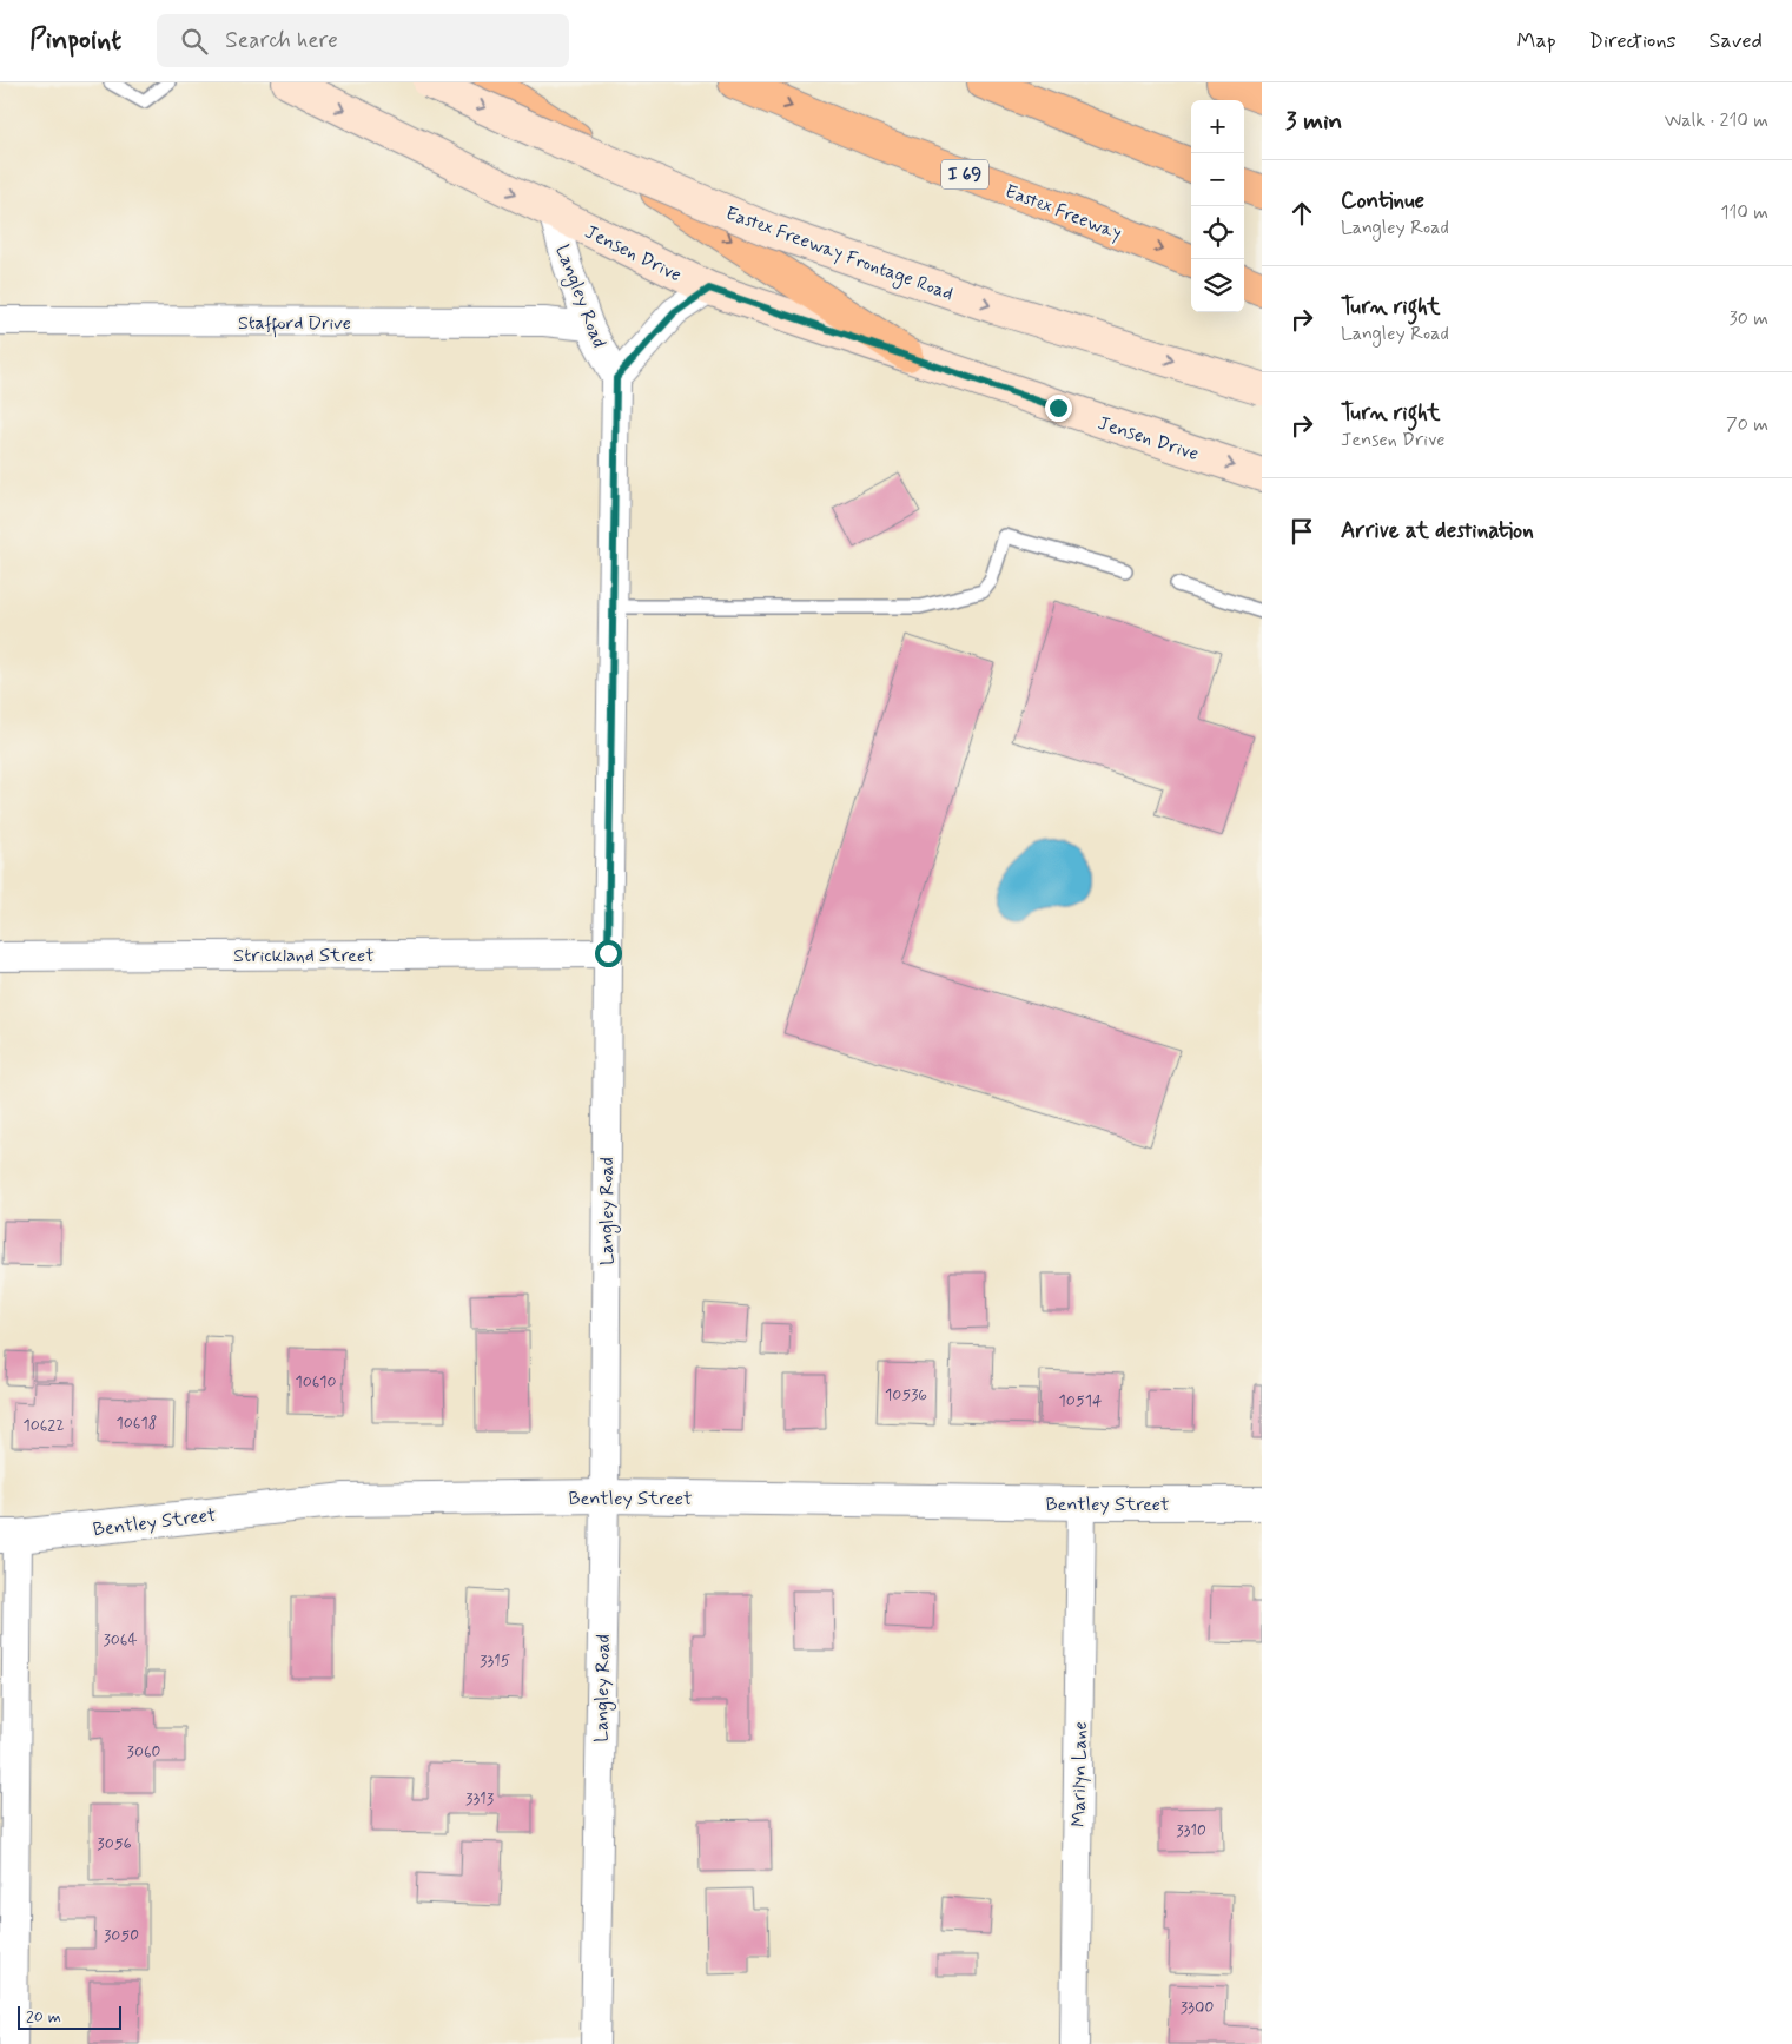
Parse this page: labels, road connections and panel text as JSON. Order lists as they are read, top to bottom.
{
  "streets": {
    "highway": ["I 69", "Eastex Freeway"],
    "main road": ["Jensen Drive", "Eastex Freeway Frontage Road"],
    "street": [
      "Langley Road",
      "Stafford Drive",
      "Strickland Street",
      "Bentley Street",
      "Marilyn Lane"
    ]
  },
  "crossings": [
    ["Jensen Drive", "Langley Road"],
    ["Langley Road", "Stafford Drive"],
    ["Langley Road", "Strickland Street"],
    ["Langley Road", "Bentley Street"],
    ["Bentley Street", "Marilyn Lane"]
  ],
  "one_way": ["Jensen Drive", "Eastex Freeway Frontage Road"],
  "house_numbers": [
    "10610",
    "10536",
    "10514",
    "10618",
    "10622",
    "3064",
    "3315",
    "3060",
    "3313",
    "3310",
    "3056",
    "3050",
    "3300"
  ],
  "scale_bar": "20 m",
  "page": {
    "header": "Pinpoint",
    "search": "Search here",
    "nav": ["Map", "Directions", "Saved"],
    "heading": ["3 min", "Walk · 210 m"],
    "map_buttons": ["+", "−"],
    "list": [
      ["Continue", "Langley Road", "110 m"],
      ["Turn right", "Langley Road", "30 m"],
      ["Turn right", "Jensen Drive", "70 m"],
      "Arrive at destination"
    ],
    "scale": "20 m"
  }
}
